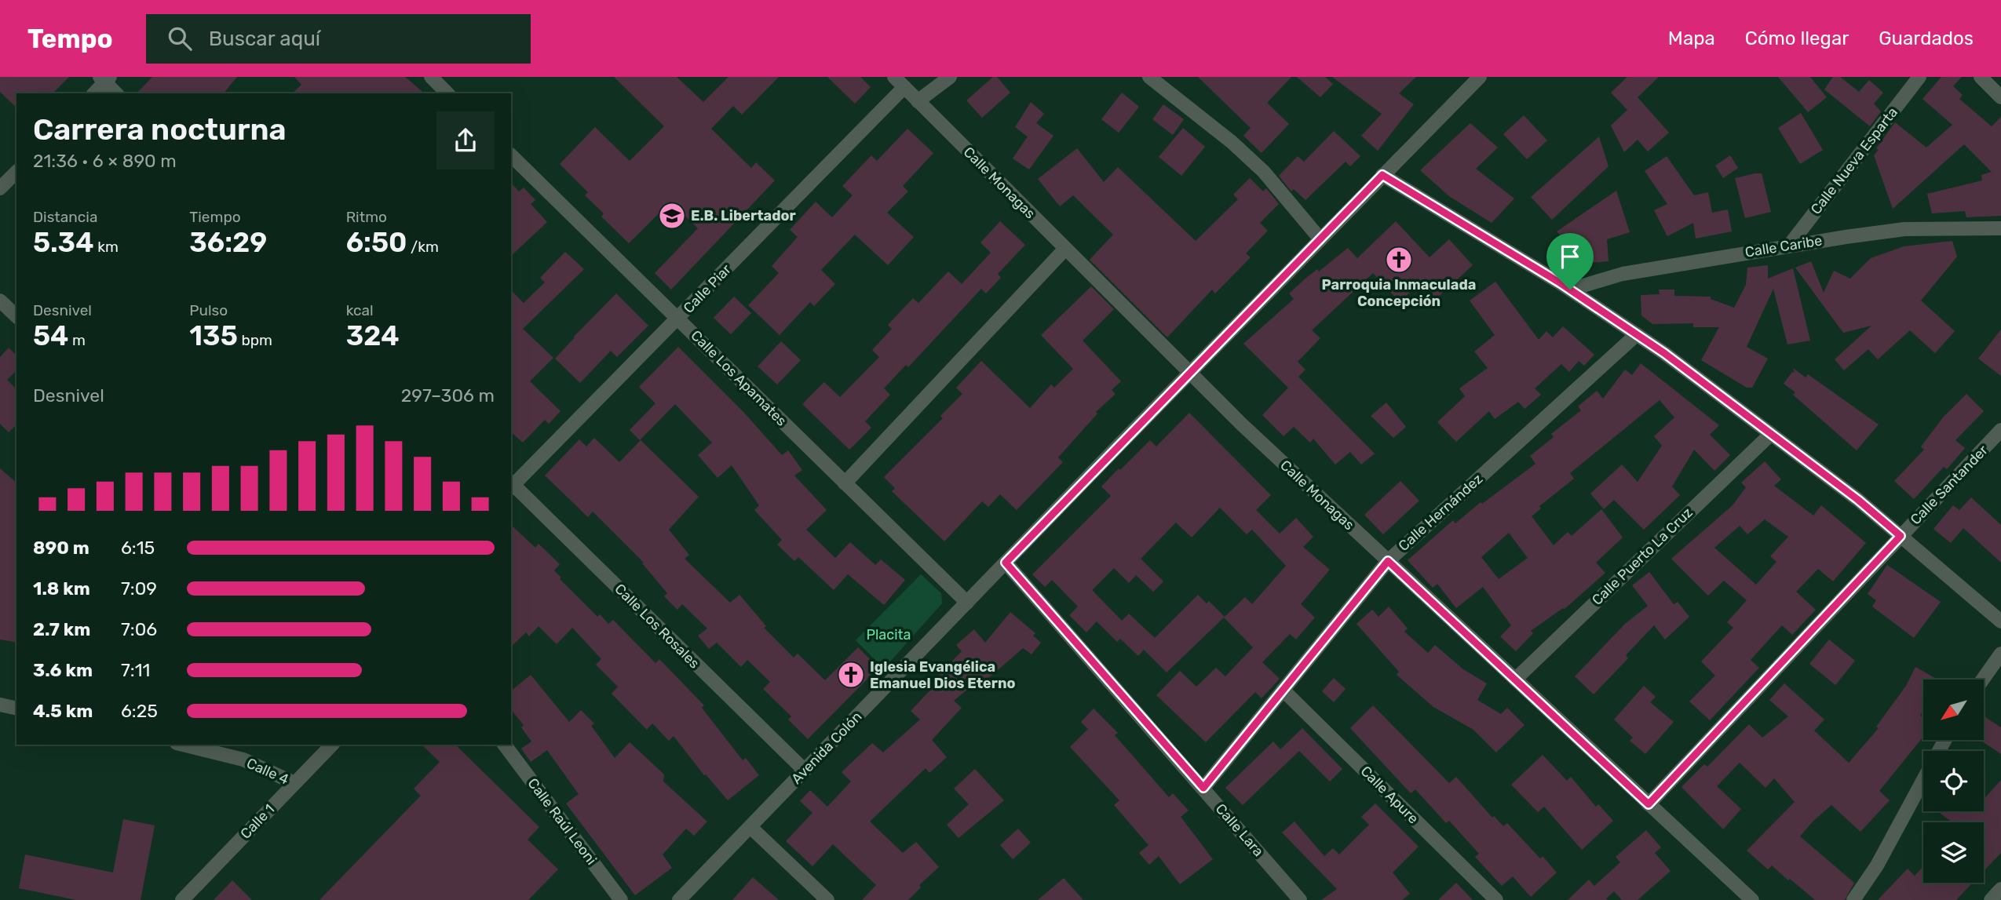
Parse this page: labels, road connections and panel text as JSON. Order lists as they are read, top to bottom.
{
  "streets": {
    "street": [
      "Calle Nueva Esparta",
      "Calle Monagas",
      "Calle Caribe",
      "Calle Piar",
      "Calle Los Apamates",
      "Calle Santander",
      "Calle Hernández",
      "Calle Puerto La Cruz",
      "Calle Los Rosales",
      "Avenida Colón",
      "Calle 4",
      "Calle Apure",
      "Calle 1",
      "Calle Raúl Leoni",
      "Calle Lara"
    ]
  },
  "crossings": [
    ["Calle Nueva Esparta", "Calle Caribe"],
    ["Calle Monagas", "Calle Piar"],
    ["Calle Monagas", "Calle Santander"],
    ["Calle Monagas", "Calle Hernández"],
    ["Calle Monagas", "Calle Puerto La Cruz"],
    ["Calle Monagas", "Avenida Colón"],
    ["Calle Piar", "Calle Los Apamates"],
    ["Calle Piar", "Calle Los Rosales"],
    ["Calle Los Apamates", "Avenida Colón"],
    ["Calle Hernández", "Calle Apure"],
    ["Calle Hernández", "Calle Lara"],
    ["Calle Los Rosales", "Avenida Colón"],
    ["Avenida Colón", "Calle Lara"],
    ["Calle 4", "Calle 1"]
  ],
  "parks": ["Placita"],
  "places": {
    "school or university": ["E.B. Libertador"],
    "church": ["Parroquia Inmaculada Concepción", "Iglesia Evangélica Emanuel Dios Eterno"]
  },
  "north": "bottom left",
  "page": {
    "header": "Tempo",
    "search": "Buscar aquí",
    "nav": ["Mapa", "Cómo llegar", "Guardados"],
    "heading": ["Carrera nocturna", "21:36 · 6 × 890 m"],
    "stats": [
      ["Distancia", "5.34 km"],
      ["Tiempo", "36:29"],
      ["Ritmo", "6:50 /km"],
      ["Desnivel", "54 m"],
      ["Pulso", "135 bpm"],
      ["kcal", "324"]
    ],
    "chart": ["Desnivel", "297–306 m"],
    "list": [
      {
        "name": "890 m",
        "note": "6:15"
      },
      {
        "name": "1.8 km",
        "note": "7:09"
      },
      {
        "name": "2.7 km",
        "note": "7:06"
      },
      {
        "name": "3.6 km",
        "note": "7:11"
      },
      {
        "name": "4.5 km",
        "note": "6:25"
      }
    ]
  }
}
